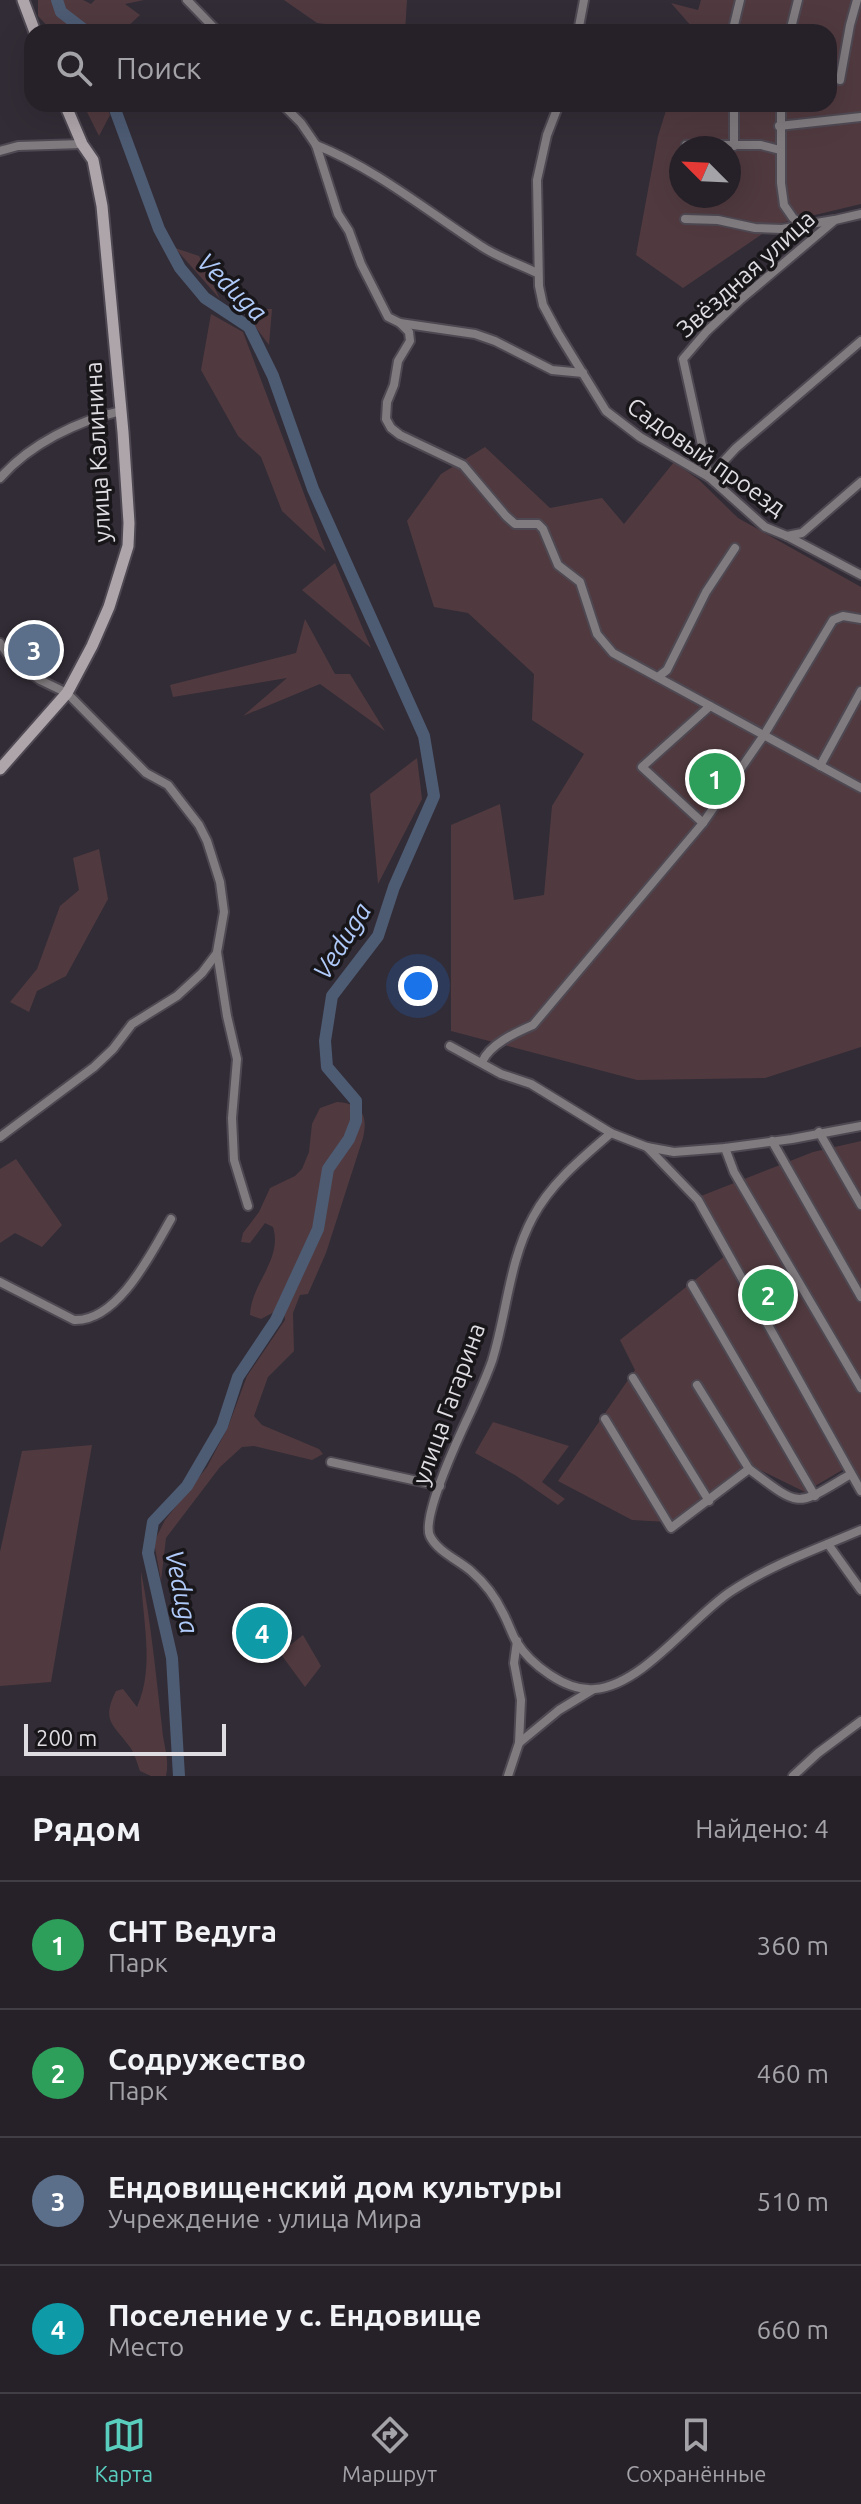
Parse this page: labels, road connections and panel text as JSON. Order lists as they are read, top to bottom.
{
  "streets": {
    "street": [
      "Звёздная улица",
      "улица Калинина",
      "Садовый проезд",
      "улица Гагарина"
    ]
  },
  "crossings": [
    ["Звёздная улица", "Садовый проезд"]
  ],
  "water": ["Veduga"],
  "scale_bar": "200 m",
  "north": "top left",
  "page": {
    "search": "Поиск",
    "pins": [
      "3",
      "1",
      "2",
      "4"
    ],
    "scale": "200 m",
    "heading": ["Рядом", "Найдено: 4"],
    "list": [
      {
        "mark": "1",
        "name": "СНТ Ведуга",
        "note": "Парк",
        "value": "360 m"
      },
      {
        "mark": "2",
        "name": "Содружество",
        "note": "Парк",
        "value": "460 m"
      },
      {
        "mark": "3",
        "name": "Ендовищенский дом культуры",
        "note": "Учреждение · улица Мира",
        "value": "510 m"
      },
      {
        "mark": "4",
        "name": "Поселение у с. Ендовище",
        "note": "Место",
        "value": "660 m"
      }
    ],
    "nav": ["Карта", "Маршрут", "Сохранённые"]
  }
}
